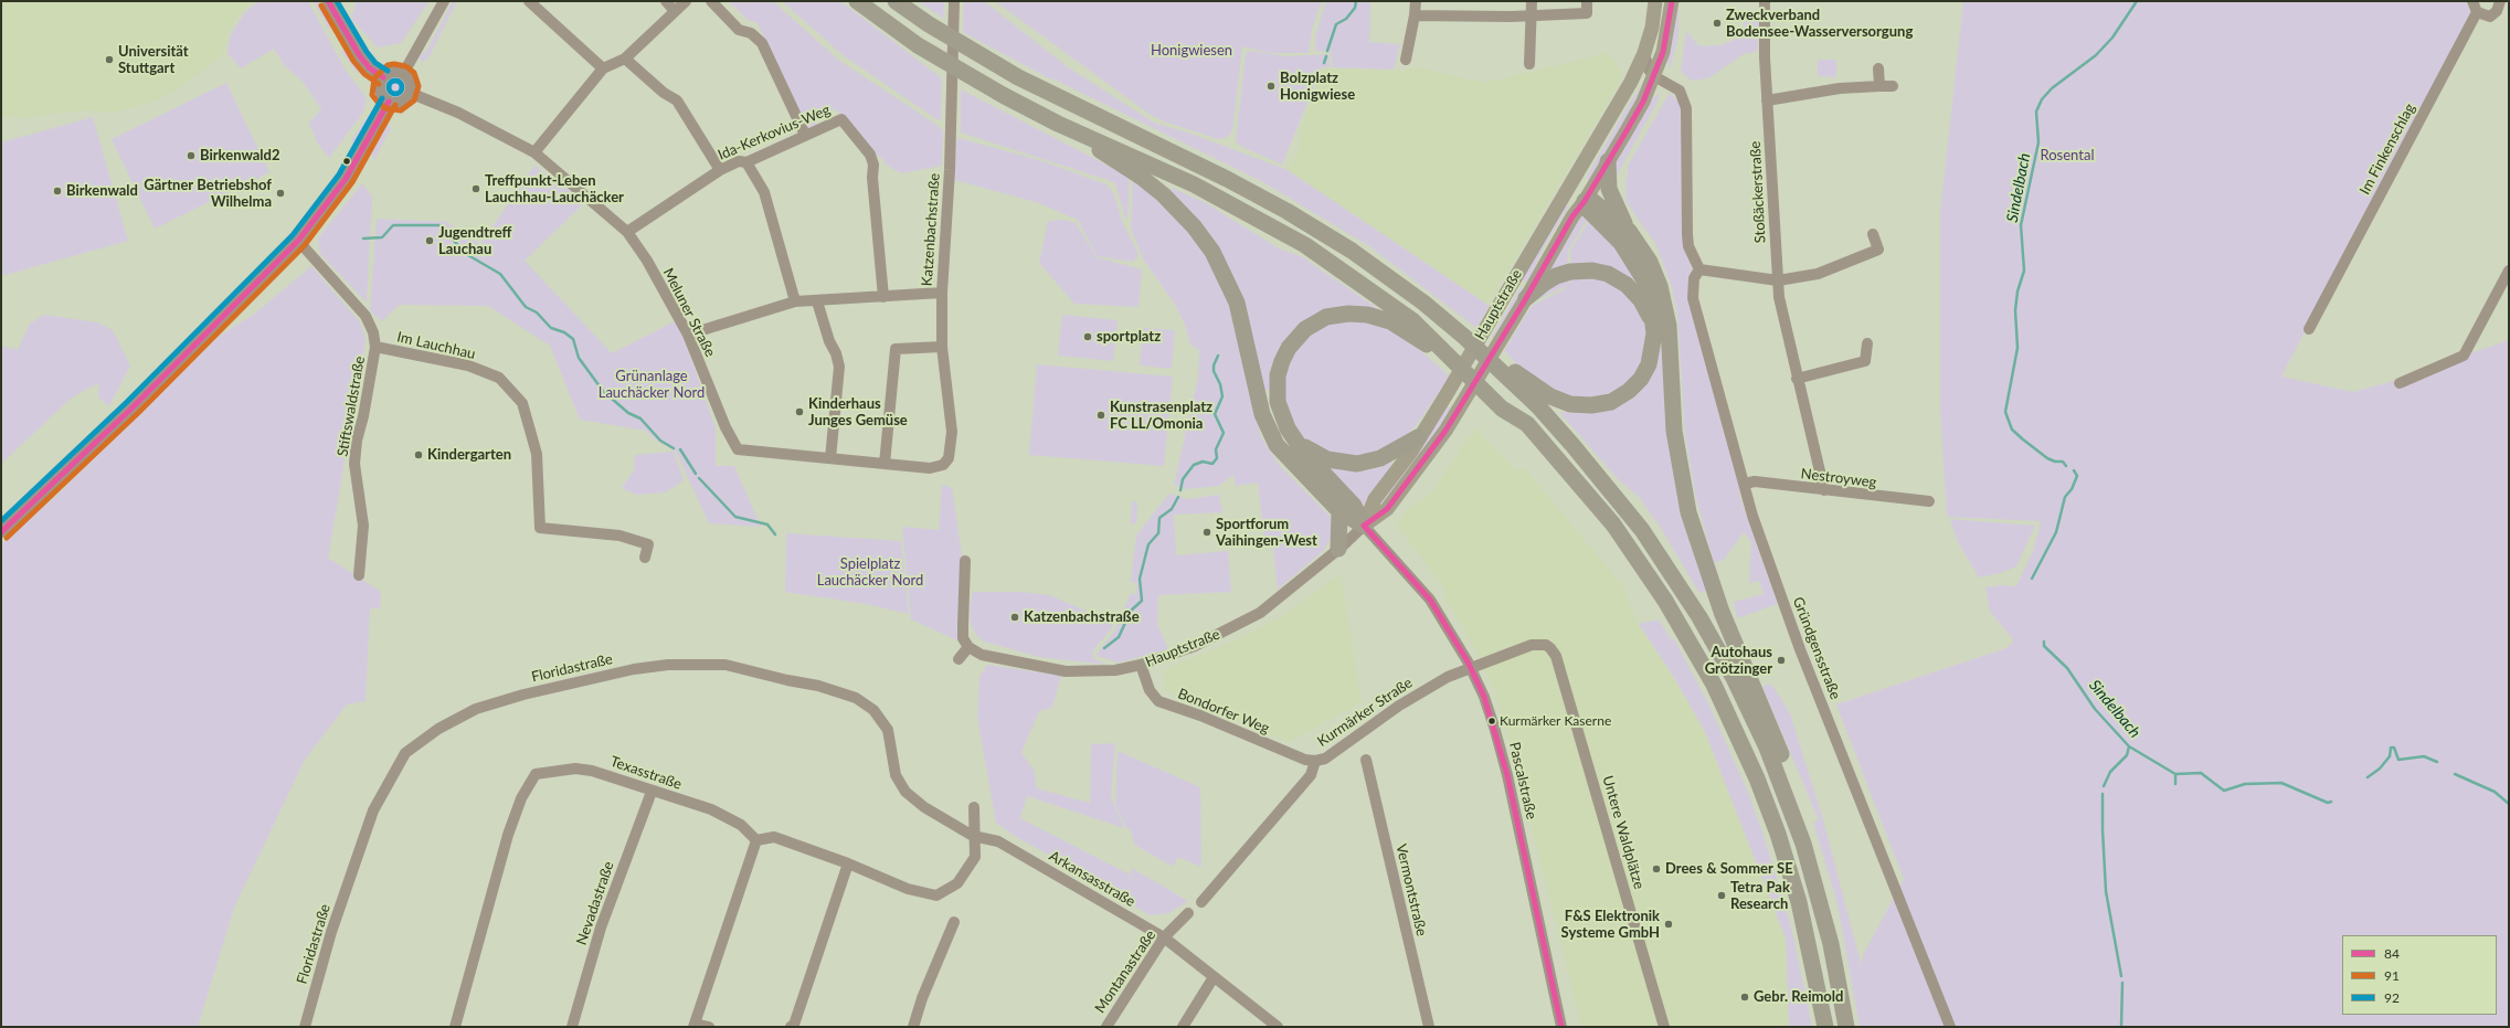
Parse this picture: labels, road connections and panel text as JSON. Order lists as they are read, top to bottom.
{
  "streets": {
    "main road": ["Hauptstraße"],
    "street": [
      "Ida-Kerkovius-Weg",
      "Im Finkenschlag",
      "Stoßäckerstraße",
      "Katzenbachstraße",
      "Meluner Straße",
      "Im Lauchhau",
      "Stiftswaldstraße",
      "Nestroyweg",
      "Gründgensstraße",
      "Floridastraße",
      "Bondorfer Weg",
      "Kurmärker Straße",
      "Texasstraße",
      "Pascalstraße",
      "Untere Waldplätze",
      "Arkansasstraße",
      "Vermontstraße",
      "Nevadastraße",
      "Montanastraße"
    ]
  },
  "crossings": [
    ["Ida-Kerkovius-Weg", "Meluner Straße"],
    ["Stoßäckerstraße", "Nestroyweg"],
    ["Katzenbachstraße", "Meluner Straße"],
    ["Hauptstraße", "Bondorfer Weg"],
    ["Hauptstraße", "Pascalstraße"],
    ["Im Lauchhau", "Stiftswaldstraße"],
    ["Nestroyweg", "Gründgensstraße"],
    ["Floridastraße", "Arkansasstraße"],
    ["Bondorfer Weg", "Kurmärker Straße"],
    ["Kurmärker Straße", "Untere Waldplätze"],
    ["Texasstraße", "Nevadastraße"],
    ["Arkansasstraße", "Montanastraße"]
  ],
  "water": ["Sindelbach"],
  "parks": [
    "Honigwiesen",
    "Rosental",
    "Grünanlage Lauchäcker Nord",
    "Spielplatz Lauchäcker Nord"
  ],
  "places": [
    "Zweckverband Bodensee-Wasserversorgung",
    "Universität Stuttgart",
    "Bolzplatz Honigwiese",
    "Birkenwald2",
    "Treffpunkt-Leben Lauchhau-Lauchäcker",
    "Birkenwald",
    "Gärtner Betriebshof Wilhelma",
    "Jugendtreff Lauchau",
    "sportplatz",
    "Kinderhaus Junges Gemüse",
    "Kunstrasenplatz FC LL/Omonia",
    "Kindergarten",
    "Sportforum Vaihingen-West",
    "Katzenbachstraße",
    "Autohaus Grötzinger",
    "Kurmärker Kaserne",
    "Drees & Sommer SE",
    "Tetra Pak Research",
    "F&S Elektronik Systeme GmbH",
    "Gebr. Reimold"
  ],
  "lines": ["transit line 84", "transit line 92", "transit line 91"],
  "legend": ["84", "91", "92"]
}
